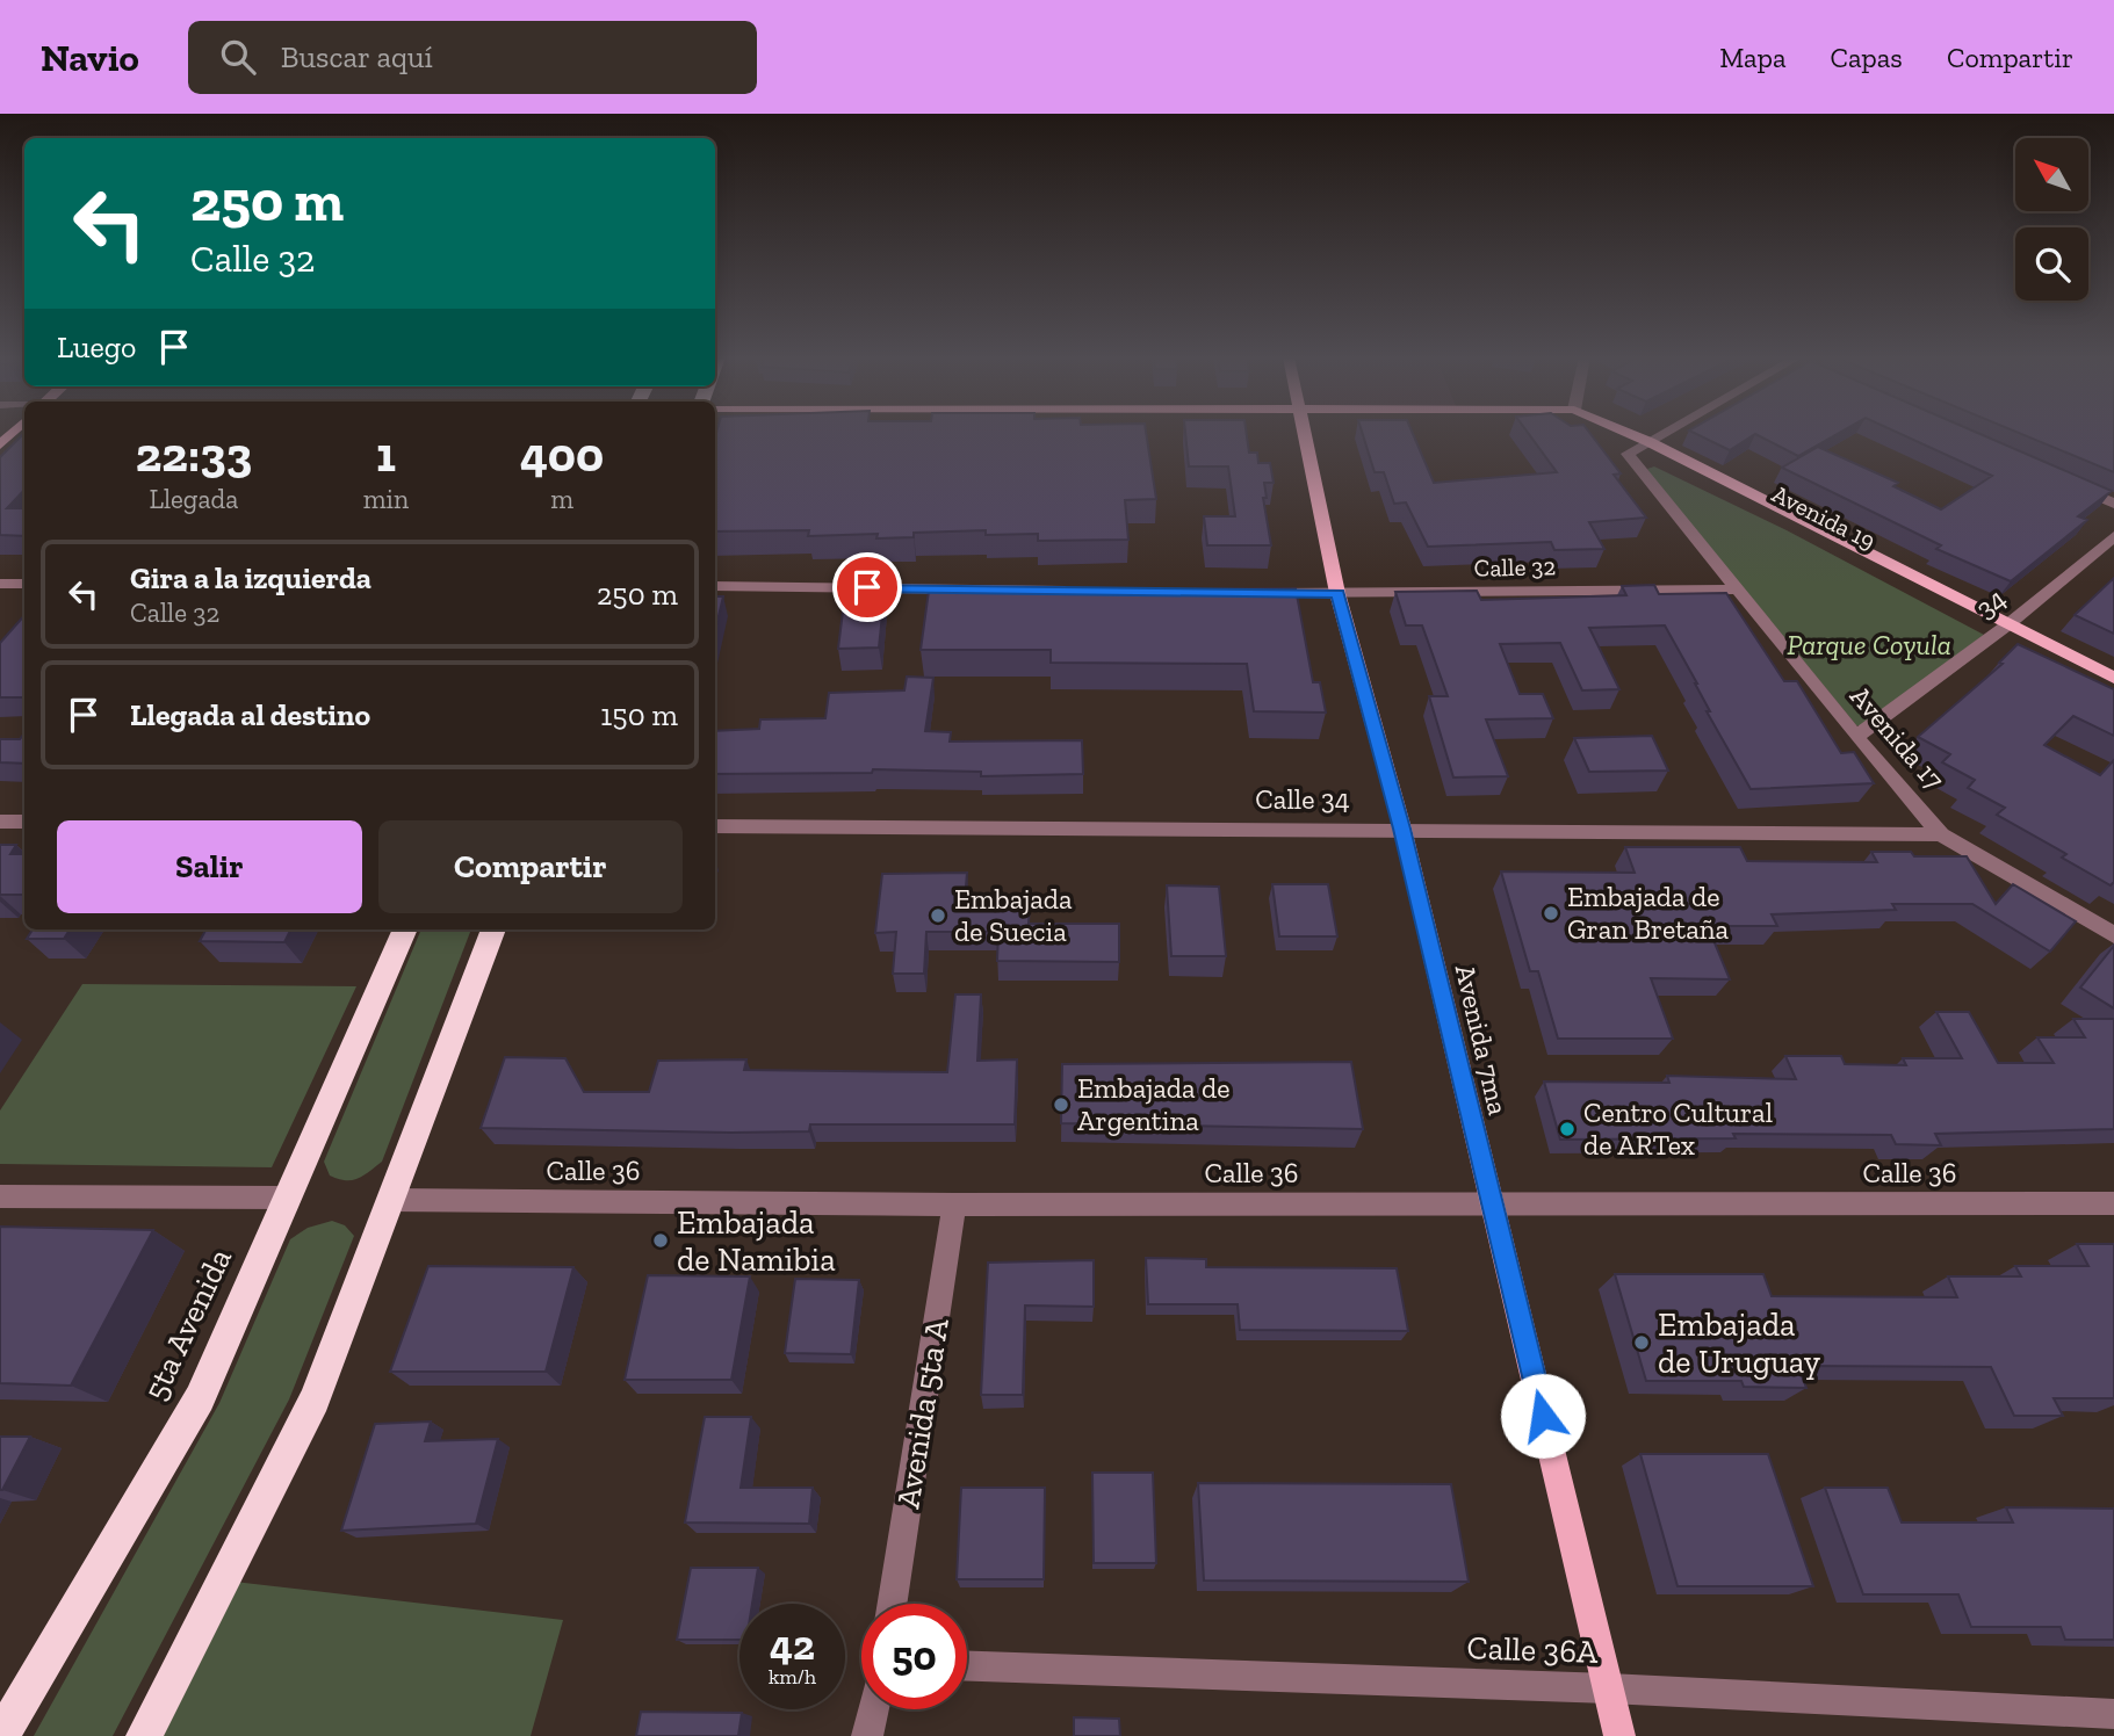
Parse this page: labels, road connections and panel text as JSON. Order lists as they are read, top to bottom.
{
  "streets": {
    "highway": ["5ta Avenida"],
    "main road": ["Avenida 19", "Avenida 7ma"],
    "street": [
      "Calle 32",
      "34",
      "Avenida 17",
      "Calle 34",
      "Calle 36",
      "Avenida 5ta A",
      "Calle 36A"
    ]
  },
  "crossings": [
    ["Avenida 19", "34"],
    ["Avenida 19", "Avenida 17"],
    ["Calle 32", "Avenida 17"],
    ["Calle 32", "Avenida 7ma"],
    ["34", "Avenida 17"],
    ["Avenida 17", "Calle 34"],
    ["Calle 34", "Avenida 7ma"],
    ["Avenida 7ma", "Calle 36"],
    ["Avenida 7ma", "Calle 36A"],
    ["Calle 36", "Avenida 5ta A"]
  ],
  "parks": ["Parque Coyula"],
  "places": [
    "Embajada de Gran Bretaña",
    "Embajada de Suecia",
    "Embajada de Argentina",
    "Centro Cultural de ARTex",
    "Embajada de Namibia",
    "Embajada de Uruguay"
  ],
  "north": "top left",
  "page": {
    "header": "Navio",
    "search": "Buscar aquí",
    "nav": ["Mapa", "Capas", "Compartir"],
    "turn": ["250 m", "Calle 32"],
    "then": "Luego",
    "eta": [
      "22:33",
      "Llegada",
      "1",
      "min",
      "400",
      "m"
    ],
    "list": [
      {
        "name": "Gira a la izquierda",
        "note": "Calle 32",
        "value": "250 m"
      },
      {
        "name": "Llegada al destino",
        "value": "150 m"
      }
    ],
    "buttons": ["Salir", "Compartir"],
    "speed": "42 km/h",
    "limit": "50"
  }
}
